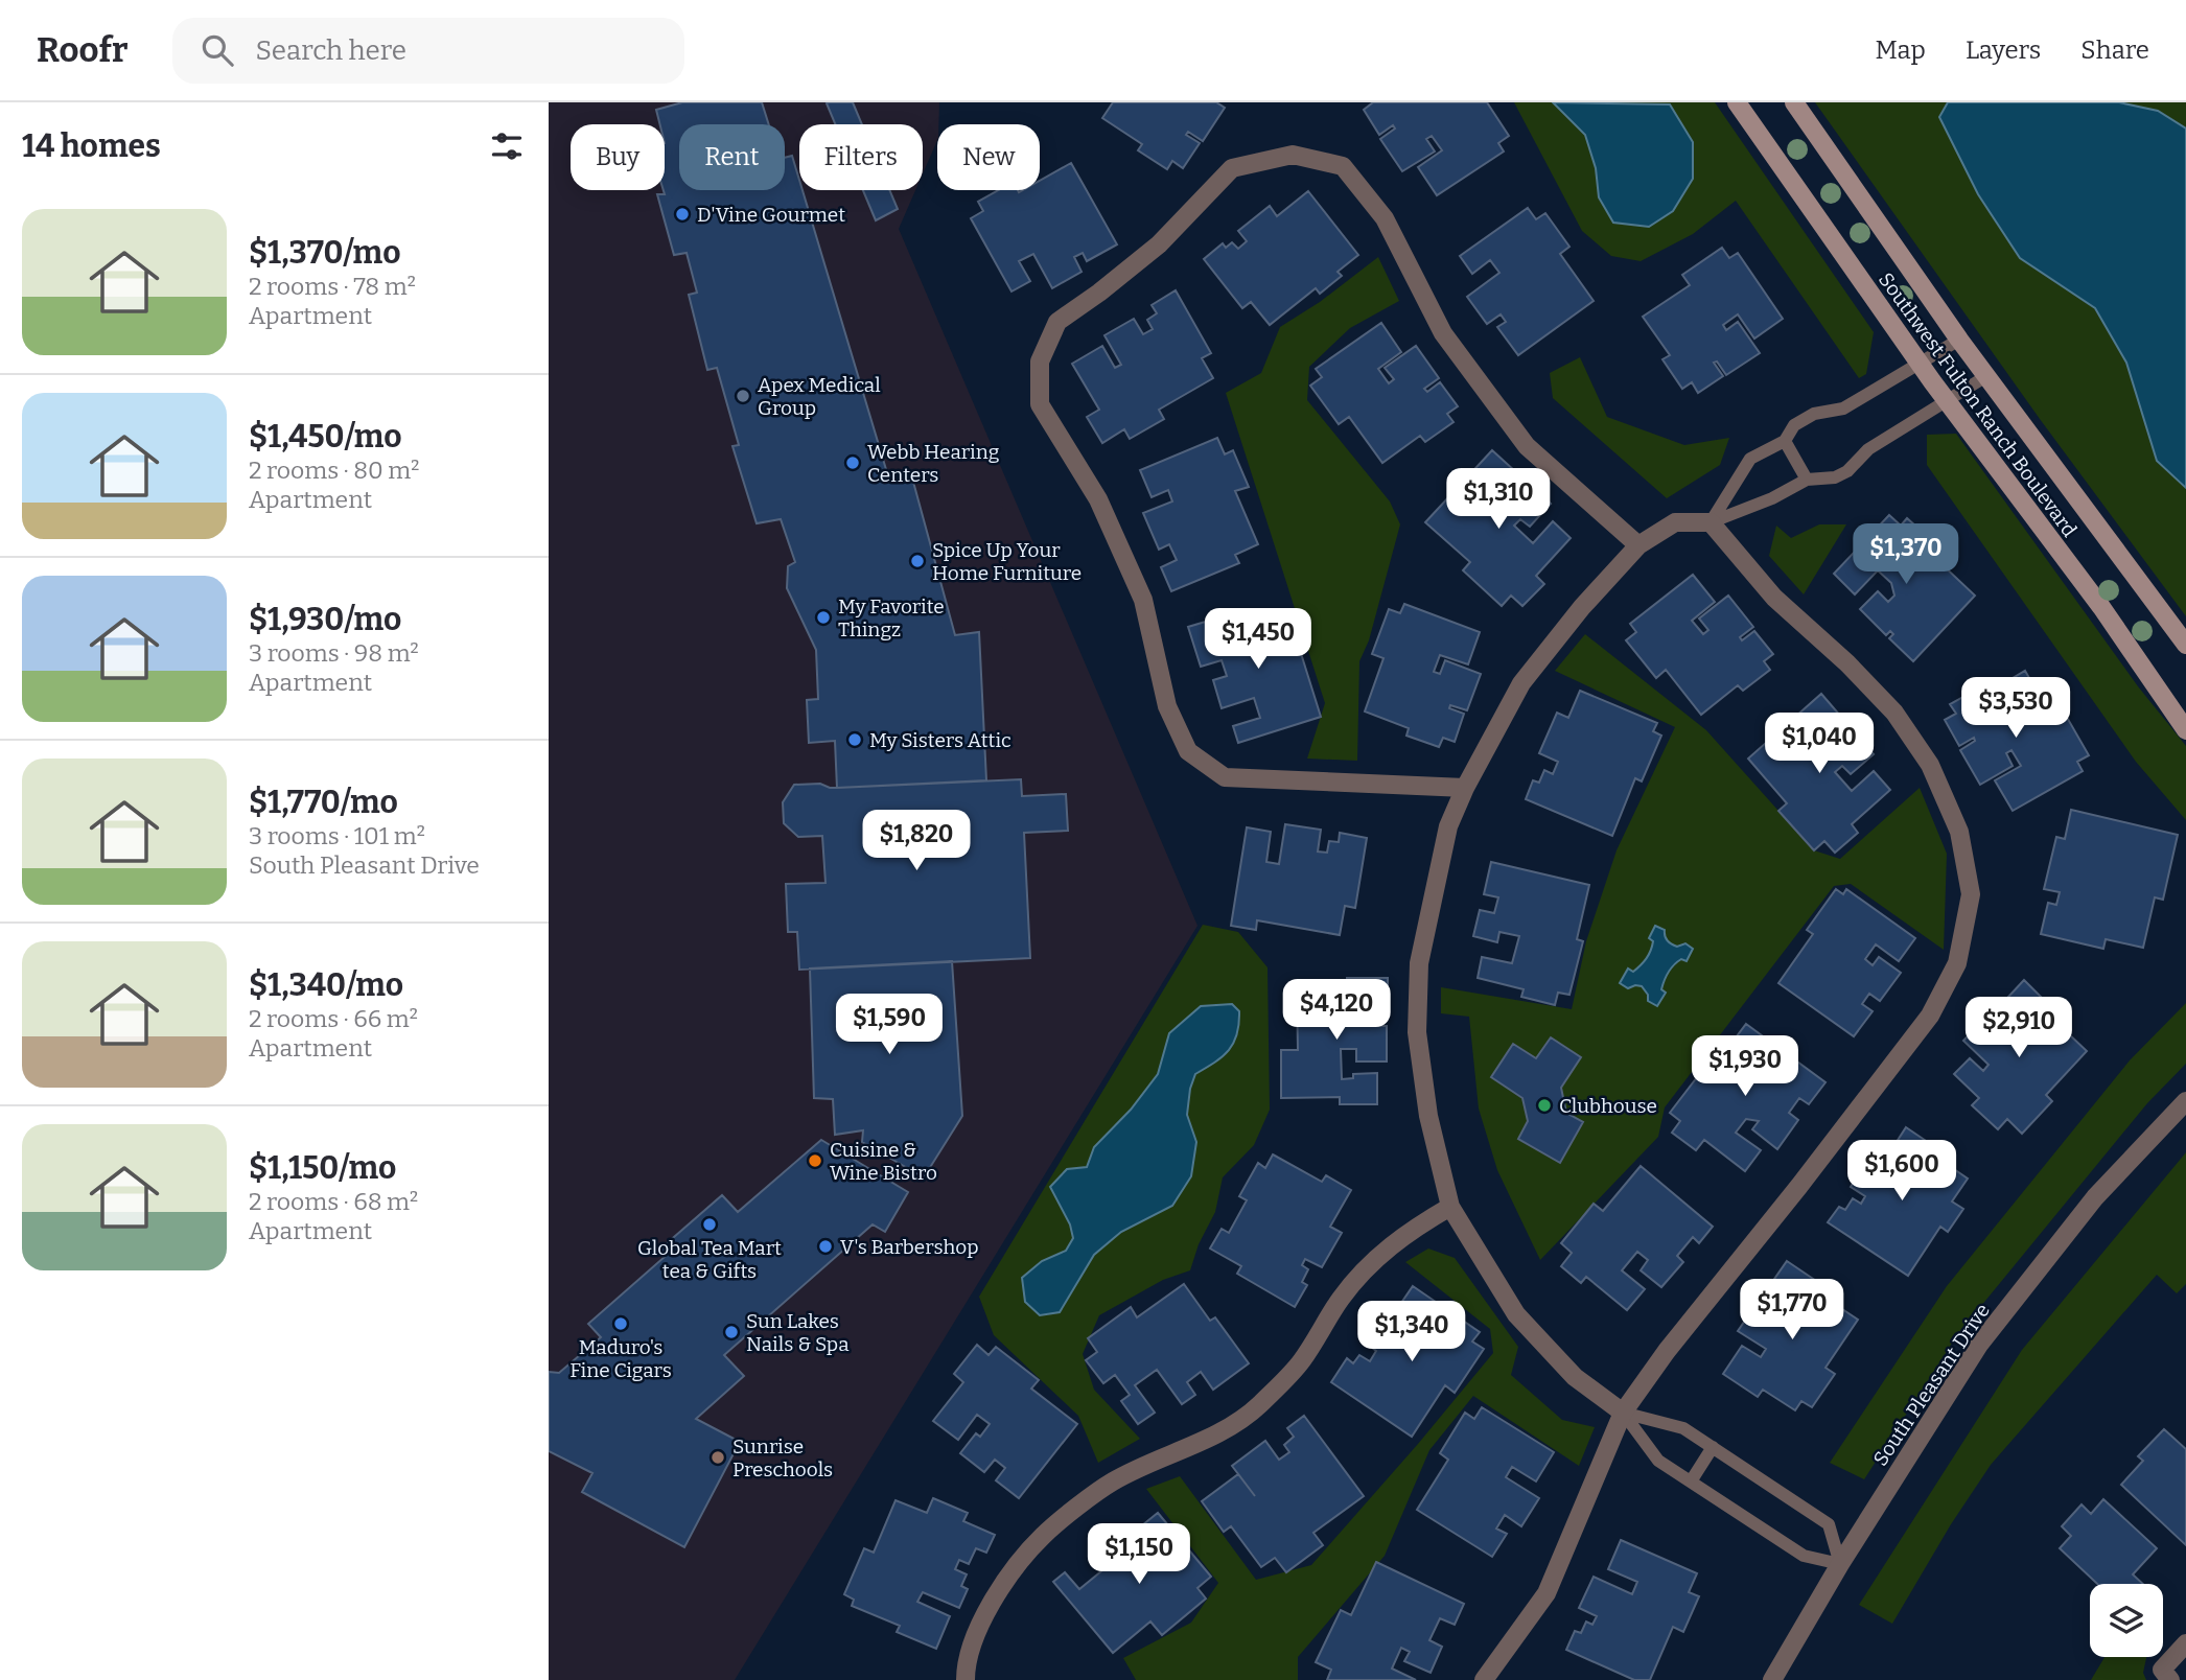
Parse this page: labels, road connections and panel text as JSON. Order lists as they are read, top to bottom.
{
  "streets": {
    "street": ["Southwest Fulton Ranch Boulevard", "South Pleasant Drive"]
  },
  "places": [
    "D'Vine Gourmet",
    "Apex Medical Group",
    "Webb Hearing Centers",
    "Spice Up Your Home Furniture",
    "My Favorite Thingz",
    "My Sisters Attic",
    "Clubhouse",
    "Cuisine & Wine Bistro",
    "Global Tea Mart tea & Gifts",
    "V's Barbershop",
    "Maduro's Fine Cigars",
    "Sun Lakes Nails & Spa",
    "Sunrise Preschools"
  ],
  "page": {
    "header": "Roofr",
    "search": "Search here",
    "nav": ["Map", "Layers", "Share"],
    "heading": "14 homes",
    "chip": [
      "Buy",
      "Rent",
      "Filters",
      "New"
    ],
    "list": [
      {
        "name": "$1,370/mo",
        "note": "2 rooms · 78 m² · Apartment"
      },
      {
        "name": "$1,450/mo",
        "note": "2 rooms · 80 m² · Apartment"
      },
      {
        "name": "$1,930/mo",
        "note": "3 rooms · 98 m² · Apartment"
      },
      {
        "name": "$1,770/mo",
        "note": "3 rooms · 101 m² · South Pleasant Drive"
      },
      {
        "name": "$1,340/mo",
        "note": "2 rooms · 66 m² · Apartment"
      },
      {
        "name": "$1,150/mo",
        "note": "2 rooms · 68 m² · Apartment"
      }
    ],
    "price": [
      "$1,310",
      "$1,370",
      "$1,450",
      "$3,530",
      "$1,040",
      "$1,820",
      "$4,120",
      "$1,590",
      "$2,910",
      "$1,930",
      "$1,600",
      "$1,770",
      "$1,340",
      "$1,150"
    ]
  }
}
